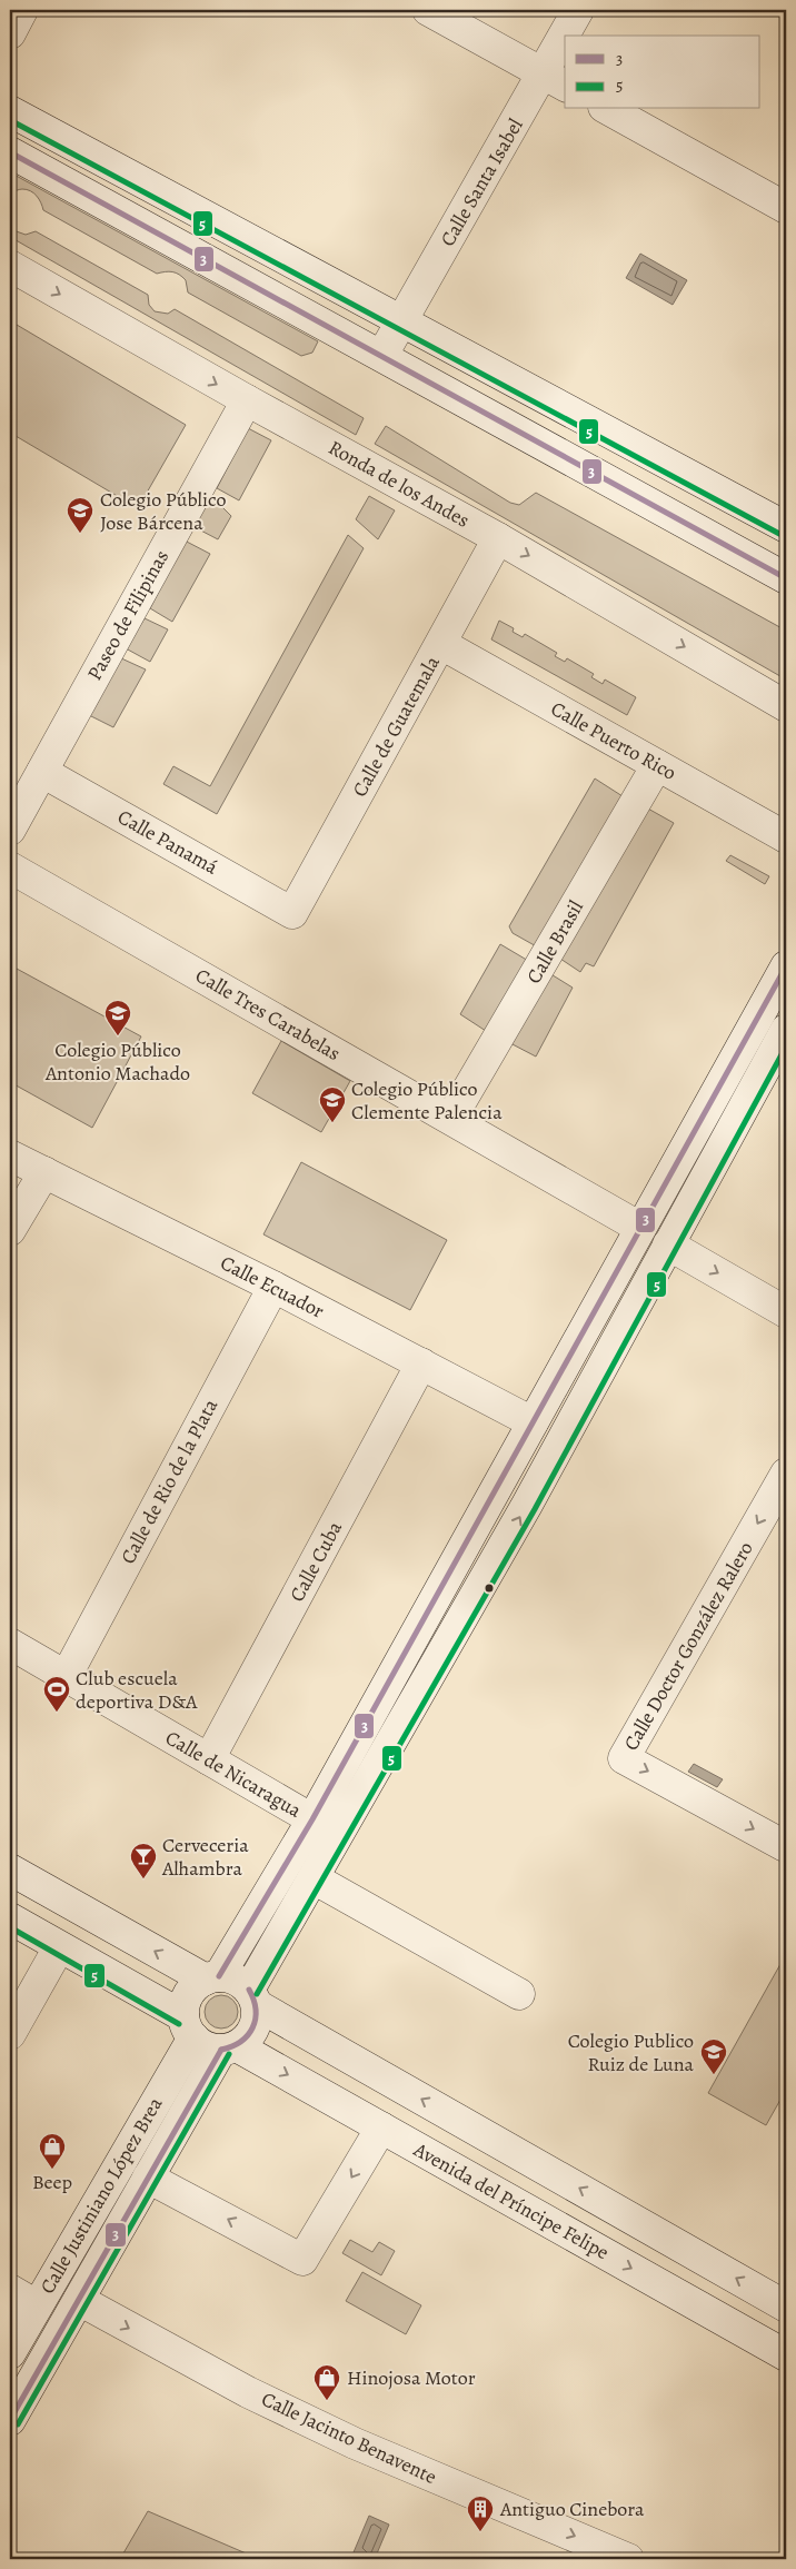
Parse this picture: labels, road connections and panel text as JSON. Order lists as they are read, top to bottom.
{
  "streets": {
    "street": [
      "Calle Santa Isabel",
      "Ronda de los Andes",
      "Paseo de Filipinas",
      "Calle de Guatemala",
      "Calle Puerto Rico",
      "Calle Panamá",
      "Calle Brasil",
      "Calle Tres Carabelas",
      "Calle Ecuador",
      "Calle de Rio de la Plata",
      "Calle Cuba",
      "Calle Doctor González Ralero",
      "Calle de Nicaragua",
      "Calle Justiniano López Brea",
      "Avenida del Príncipe Felipe",
      "Calle Jacinto Benavente"
    ]
  },
  "crossings": [
    ["Ronda de los Andes", "Paseo de Filipinas"],
    ["Ronda de los Andes", "Calle de Guatemala"],
    ["Paseo de Filipinas", "Calle Panamá"],
    ["Calle de Guatemala", "Calle Puerto Rico"],
    ["Calle de Guatemala", "Calle Panamá"],
    ["Calle Puerto Rico", "Calle Brasil"],
    ["Calle Brasil", "Calle Tres Carabelas"],
    ["Calle Ecuador", "Calle de Rio de la Plata"],
    ["Calle Ecuador", "Calle Cuba"],
    ["Calle de Rio de la Plata", "Calle de Nicaragua"],
    ["Calle Cuba", "Calle de Nicaragua"],
    ["Calle Justiniano López Brea", "Avenida del Príncipe Felipe"],
    ["Calle Justiniano López Brea", "Calle Jacinto Benavente"]
  ],
  "one_way": ["Calle Jacinto Benavente"],
  "places": {
    "school or university": [
      "Colegio Público Jose Bárcena",
      "Colegio Público Antonio Machado",
      "Colegio Público Clemente Palencia",
      "Colegio Publico Ruiz de Luna"
    ],
    "sports": ["Club escuela deportiva D&A"],
    "bar": ["Cerveceria Alhambra"],
    "shop": ["Beep", "Hinojosa Motor"],
    "building": ["Antiguo Cinebora"]
  },
  "lines": ["transit line 5", "transit line 3"],
  "legend": ["3", "5"]
}
